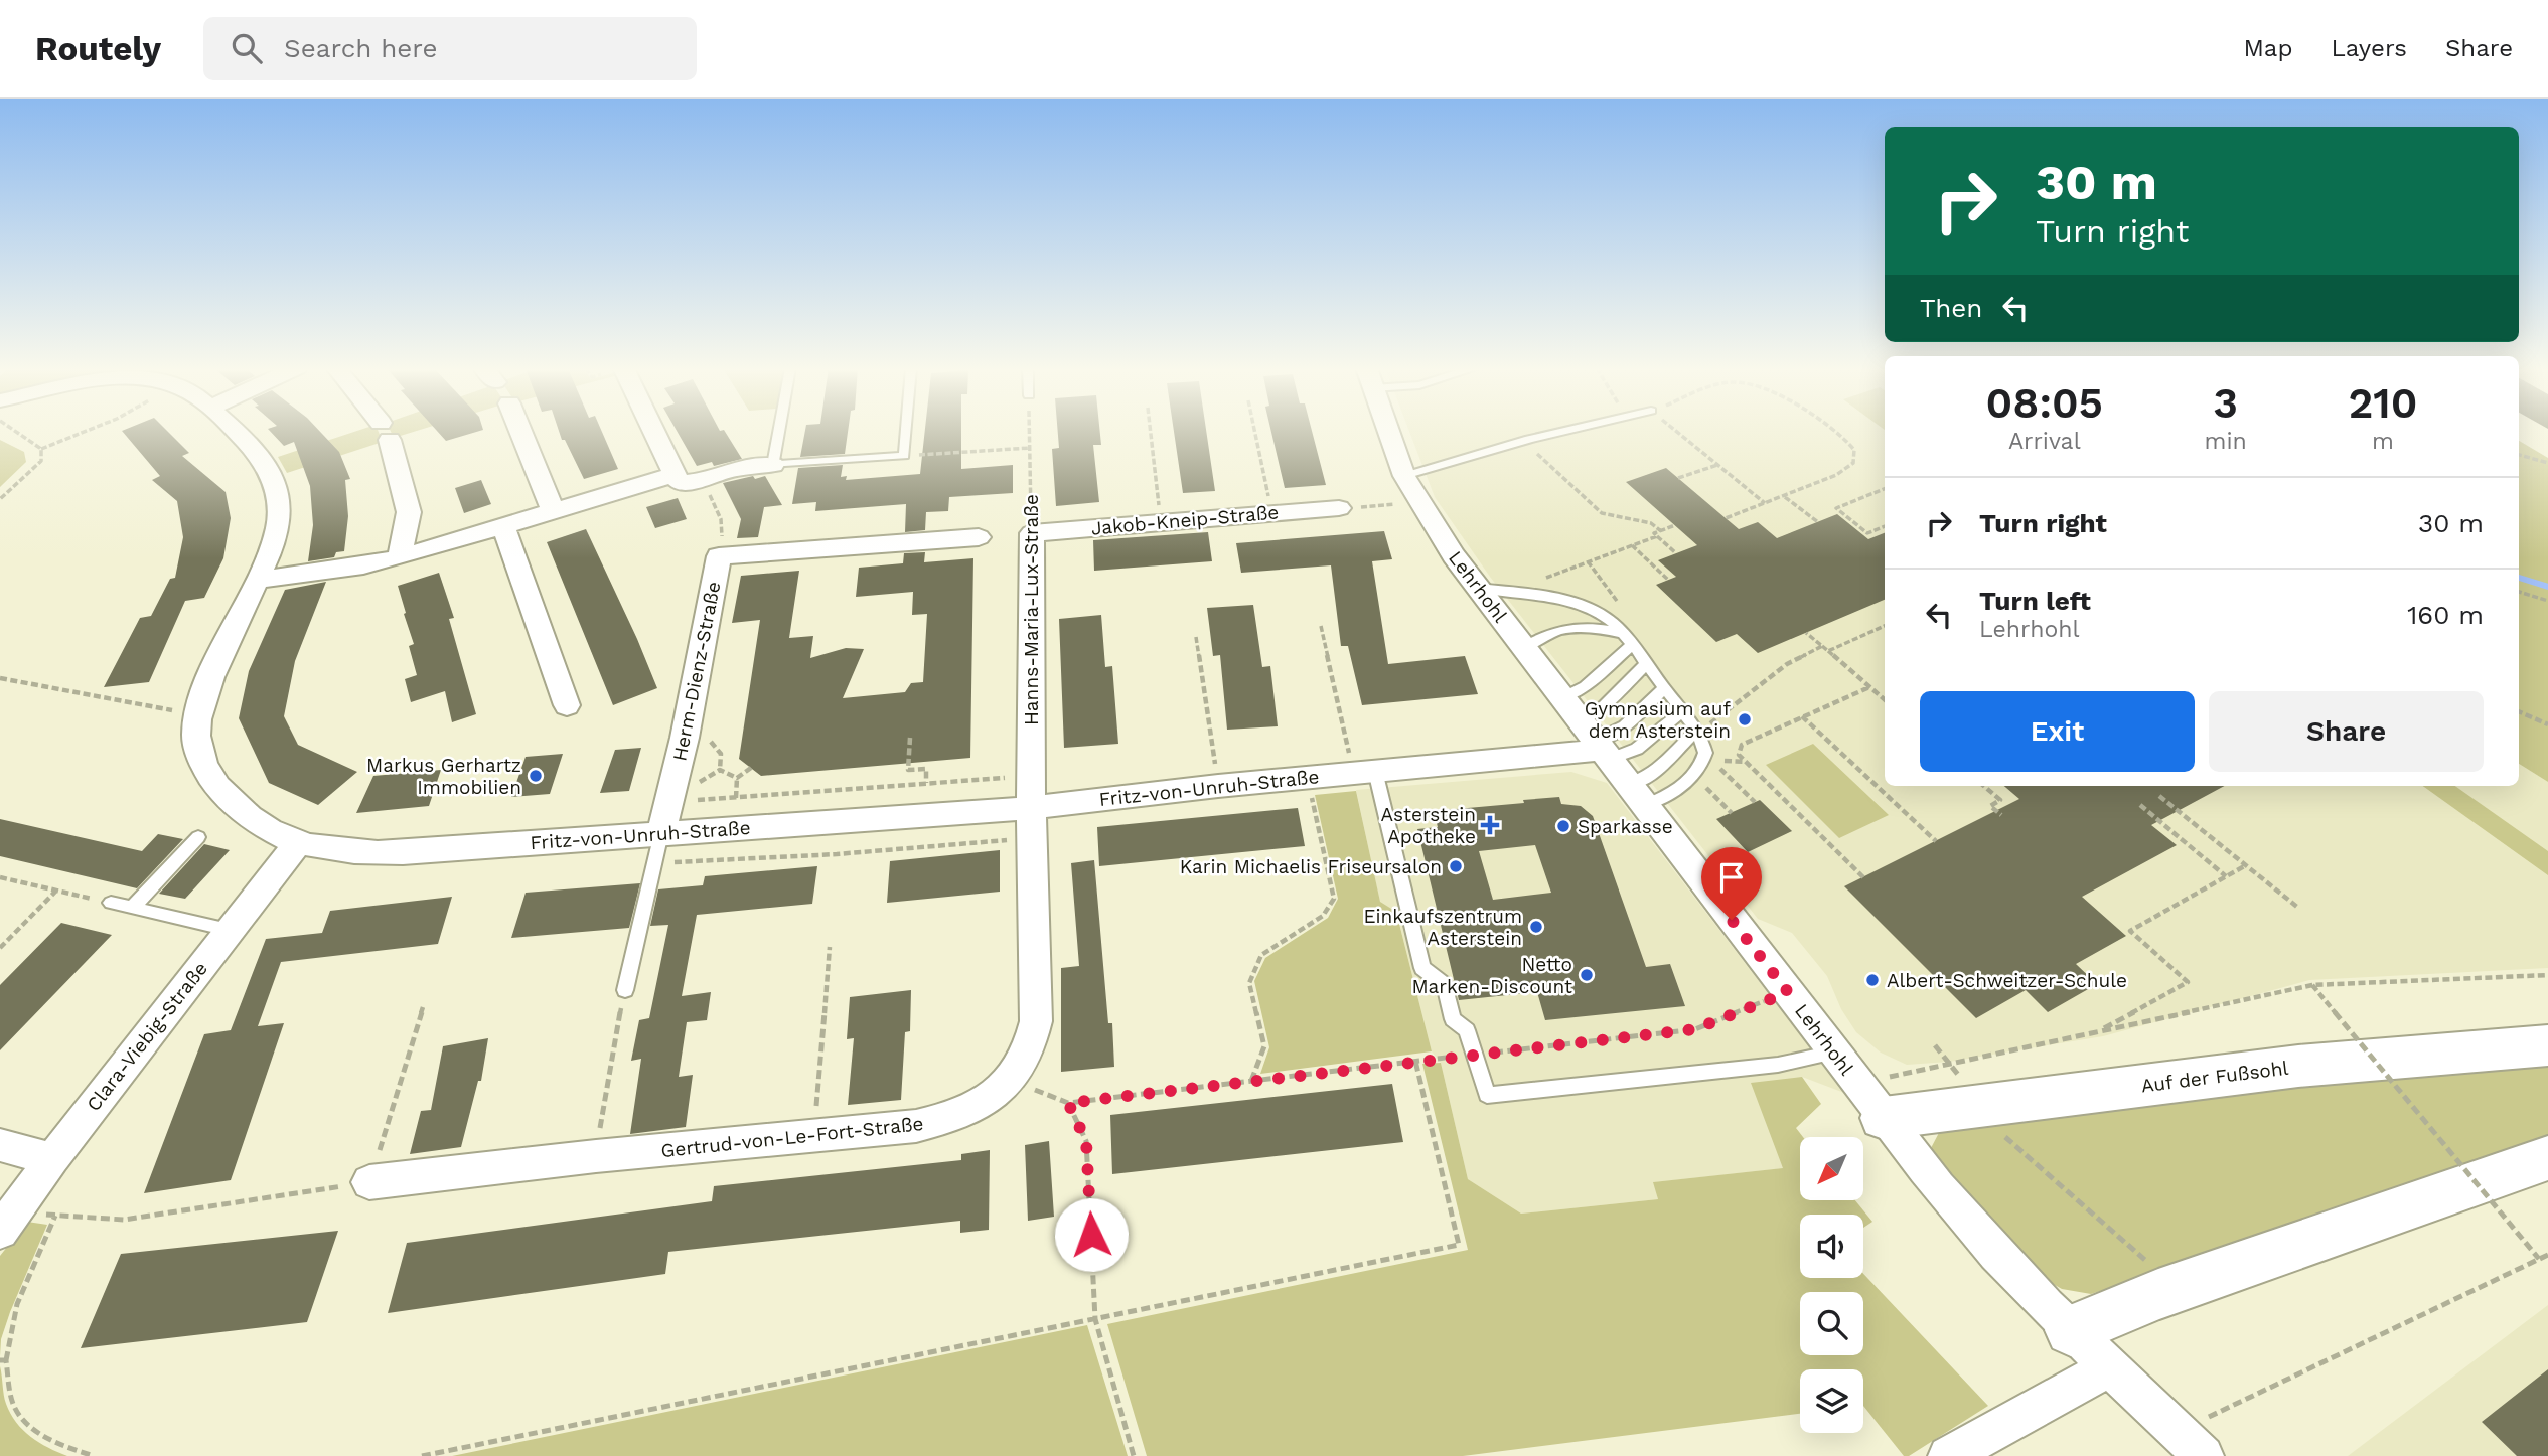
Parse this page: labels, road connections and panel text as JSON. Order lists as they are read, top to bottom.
{
  "streets": {
    "street": [
      "Jakob-Kneip-Straße",
      "Lehrhohl",
      "Hanns-Maria-Lux-Straße",
      "Herm-Dienz-Straße",
      "Fritz-von-Unruh-Straße",
      "Clara-Viebig-Straße",
      "Auf der Fußsohl",
      "Gertrud-von-Le-Fort-Straße"
    ]
  },
  "crossings": [
    ["Jakob-Kneip-Straße", "Hanns-Maria-Lux-Straße"],
    ["Lehrhohl", "Fritz-von-Unruh-Straße"],
    ["Lehrhohl", "Auf der Fußsohl"],
    ["Hanns-Maria-Lux-Straße", "Fritz-von-Unruh-Straße"],
    ["Hanns-Maria-Lux-Straße", "Gertrud-von-Le-Fort-Straße"],
    ["Herm-Dienz-Straße", "Fritz-von-Unruh-Straße"],
    ["Fritz-von-Unruh-Straße", "Clara-Viebig-Straße"],
    ["Fritz-von-Unruh-Straße", "Gertrud-von-Le-Fort-Straße"]
  ],
  "places": {
    "other": [
      "Gymnasium auf dem Asterstein",
      "Markus Gerhartz Immobilien",
      "Sparkasse",
      "Karin Michaelis Friseursalon",
      "Einkaufszentrum Asterstein",
      "Netto Marken-Discount",
      "Albert-Schweitzer-Schule"
    ],
    "health": ["Asterstein Apotheke"]
  },
  "north": "bottom left",
  "page": {
    "header": "Routely",
    "search": "Search here",
    "nav": ["Map", "Layers", "Share"],
    "turn": ["30 m", "Turn right"],
    "then": "Then",
    "eta": [
      "08:05",
      "Arrival",
      "3",
      "min",
      "210",
      "m"
    ],
    "list": [
      {
        "name": "Turn right",
        "value": "30 m"
      },
      {
        "name": "Turn left",
        "note": "Lehrhohl",
        "value": "160 m"
      }
    ],
    "buttons": ["Exit", "Share"]
  }
}
